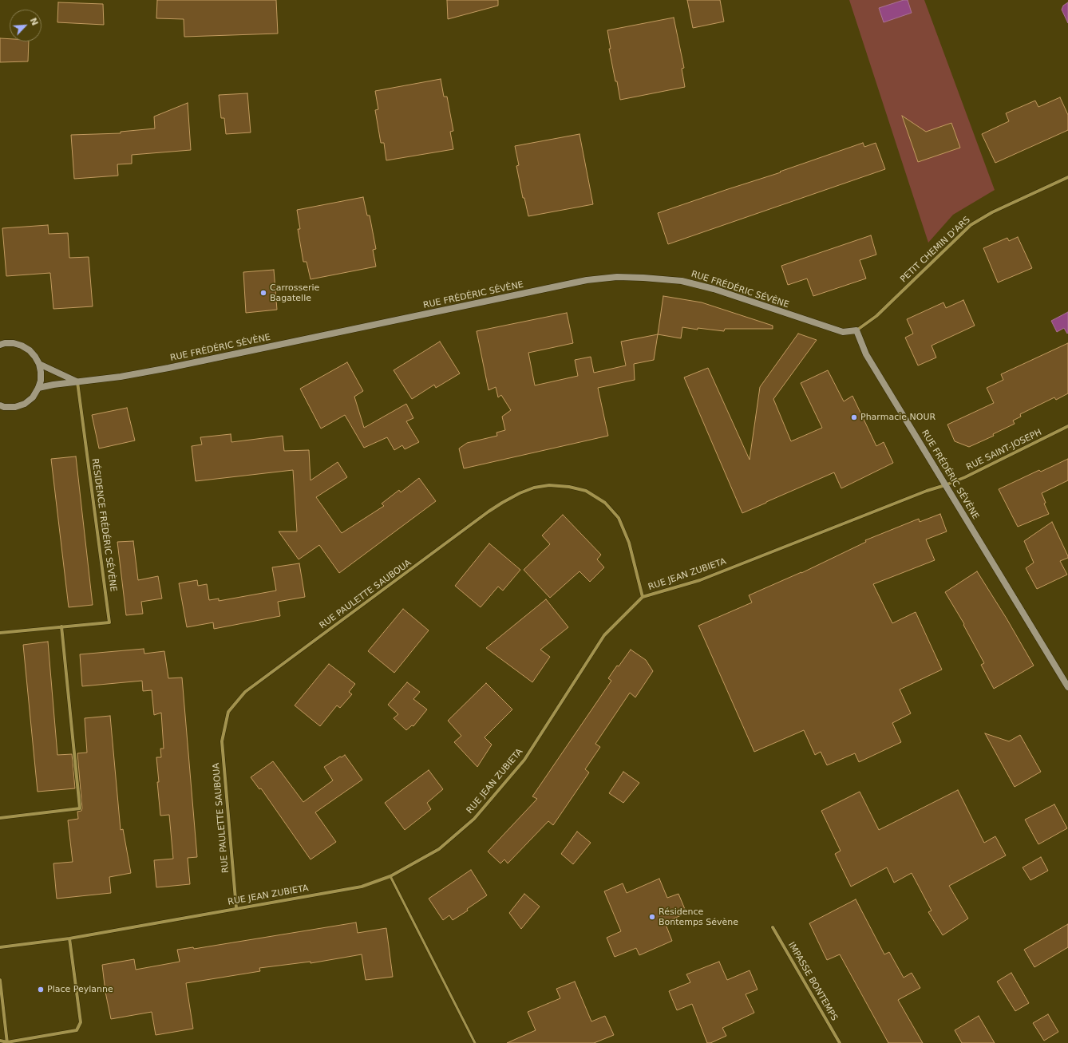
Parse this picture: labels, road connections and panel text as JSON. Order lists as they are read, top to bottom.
{
  "streets": {
    "street": [
      "PETIT CHEMIN D'ARS",
      "RUE FRÉDÉRIC SÉVÈNE",
      "RUE SAINT-JOSEPH",
      "RÉSIDENCE FRÉDÉRIC SÉVÈNE",
      "RUE JEAN ZUBIETA",
      "RUE PAULETTE SAUBOUA",
      "IMPASSE BONTEMPS"
    ]
  },
  "crossings": [
    ["PETIT CHEMIN D'ARS", "RUE FRÉDÉRIC SÉVÈNE"],
    ["RUE FRÉDÉRIC SÉVÈNE", "RUE SAINT-JOSEPH"],
    ["RUE FRÉDÉRIC SÉVÈNE", "RÉSIDENCE FRÉDÉRIC SÉVÈNE"],
    ["RUE FRÉDÉRIC SÉVÈNE", "RUE JEAN ZUBIETA"],
    ["RUE SAINT-JOSEPH", "RUE JEAN ZUBIETA"],
    ["RUE JEAN ZUBIETA", "RUE PAULETTE SAUBOUA"]
  ],
  "places": [
    "Carrosserie Bagatelle",
    "Pharmacie NOUR",
    "Résidence Bontemps Sévène",
    "Place Peylanne"
  ],
  "north": "top right"
}
